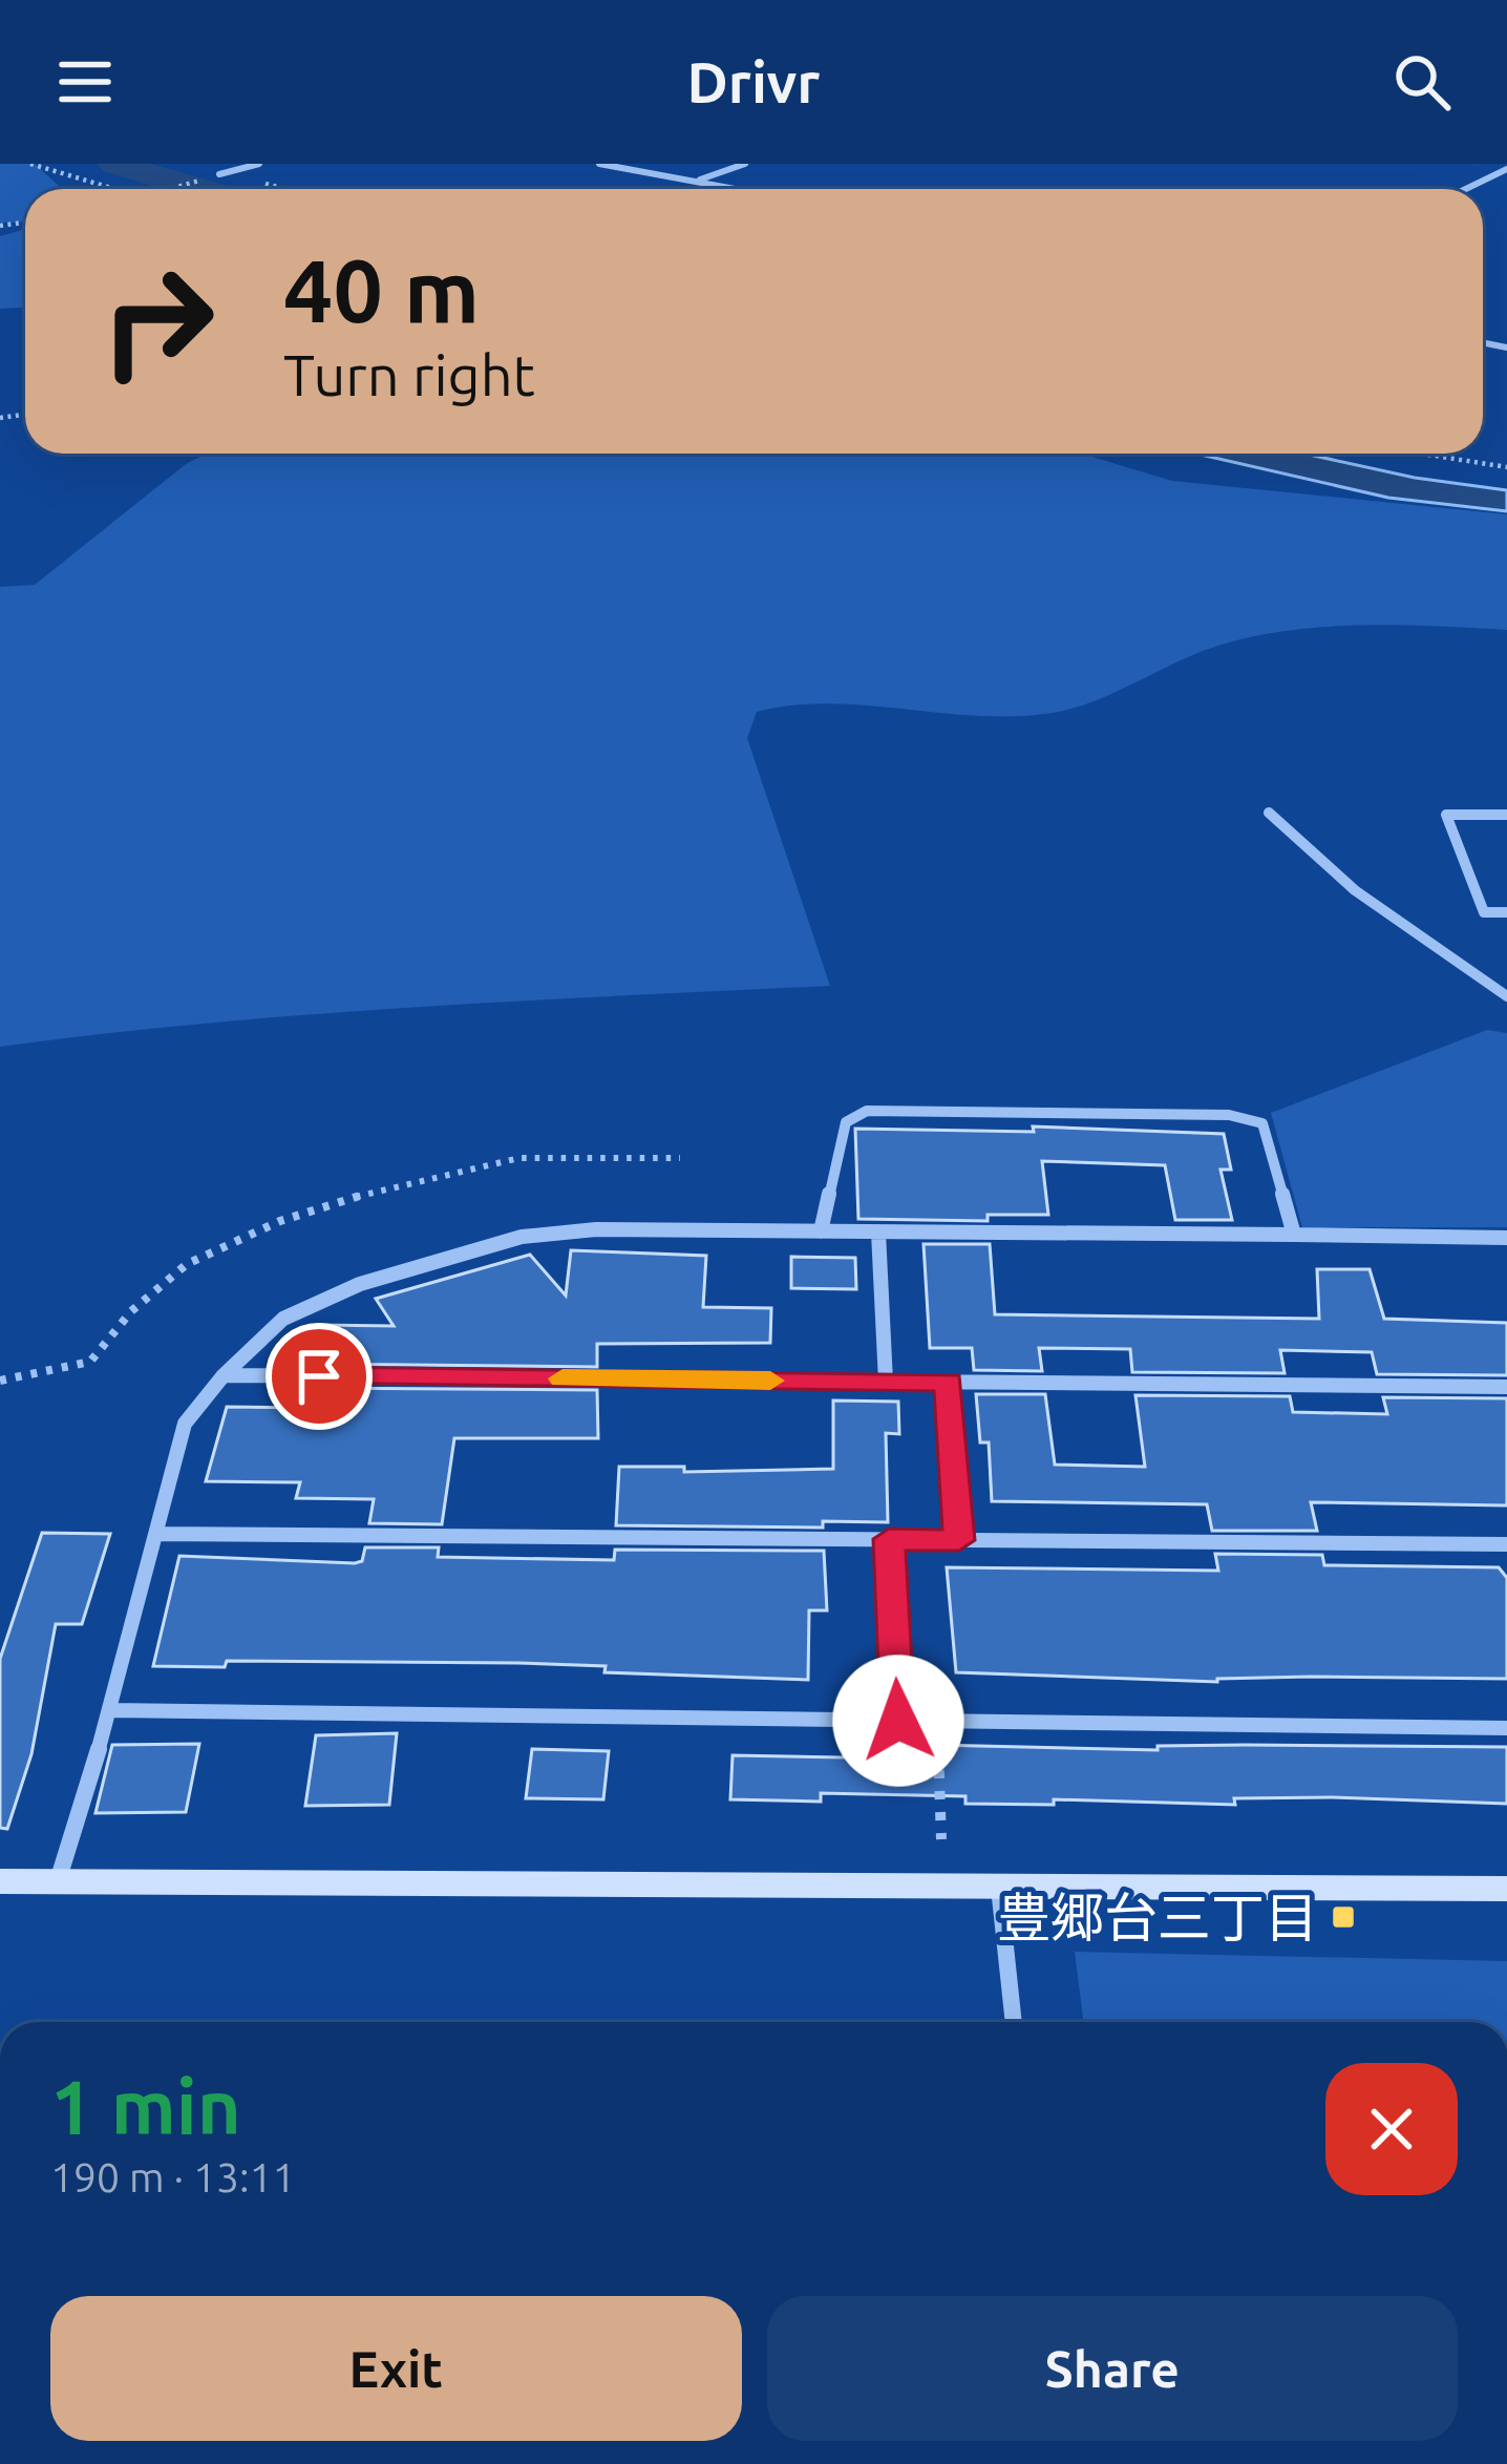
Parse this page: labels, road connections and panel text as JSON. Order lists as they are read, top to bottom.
{
  "places": {
    "transit": ["豊郷台三丁目"]
  },
  "page": {
    "header": "Drivr",
    "turn": ["40 m", "Turn right"],
    "heading": ["1 min", "190 m · 13:11"],
    "buttons": ["Exit", "Share"]
  }
}
